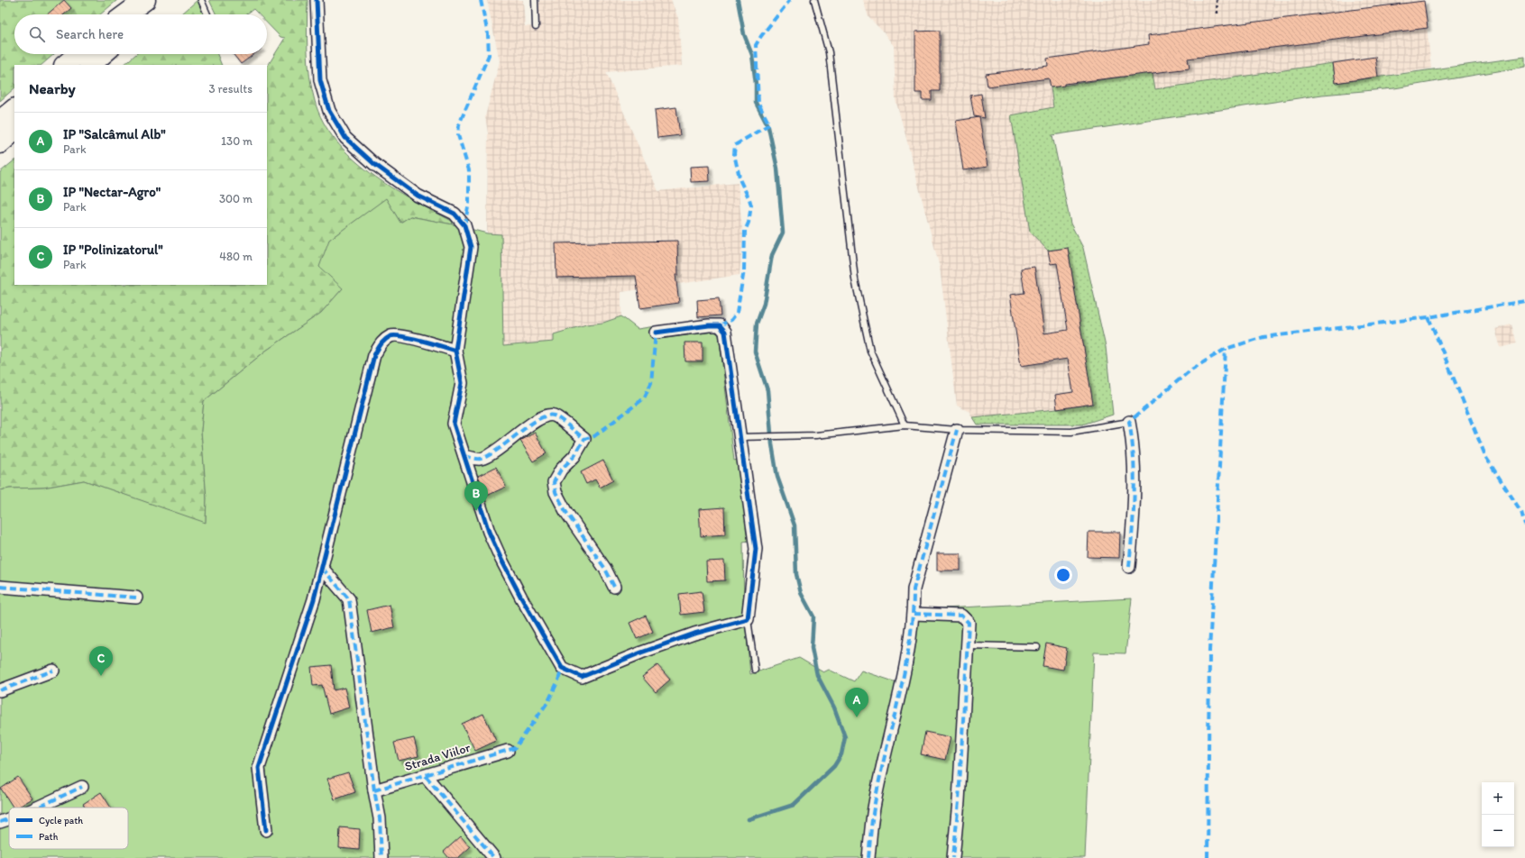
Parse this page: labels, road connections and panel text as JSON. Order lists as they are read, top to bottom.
{
  "streets": {
    "street": ["Strada Viilor"]
  },
  "legend": ["Cycle path", "Path"],
  "page": {
    "search": "Search here",
    "heading": ["Nearby", "3 results"],
    "list": [
      {
        "mark": "A",
        "name": "IP \"Salcâmul Alb\"",
        "note": "Park",
        "value": "130 m"
      },
      {
        "mark": "B",
        "name": "IP \"Nectar-Agro\"",
        "note": "Park",
        "value": "300 m"
      },
      {
        "mark": "C",
        "name": "IP \"Polinizatorul\"",
        "note": "Park",
        "value": "480 m"
      }
    ],
    "pins": ["B", "C", "A"],
    "map_buttons": ["+", "−"]
  }
}
